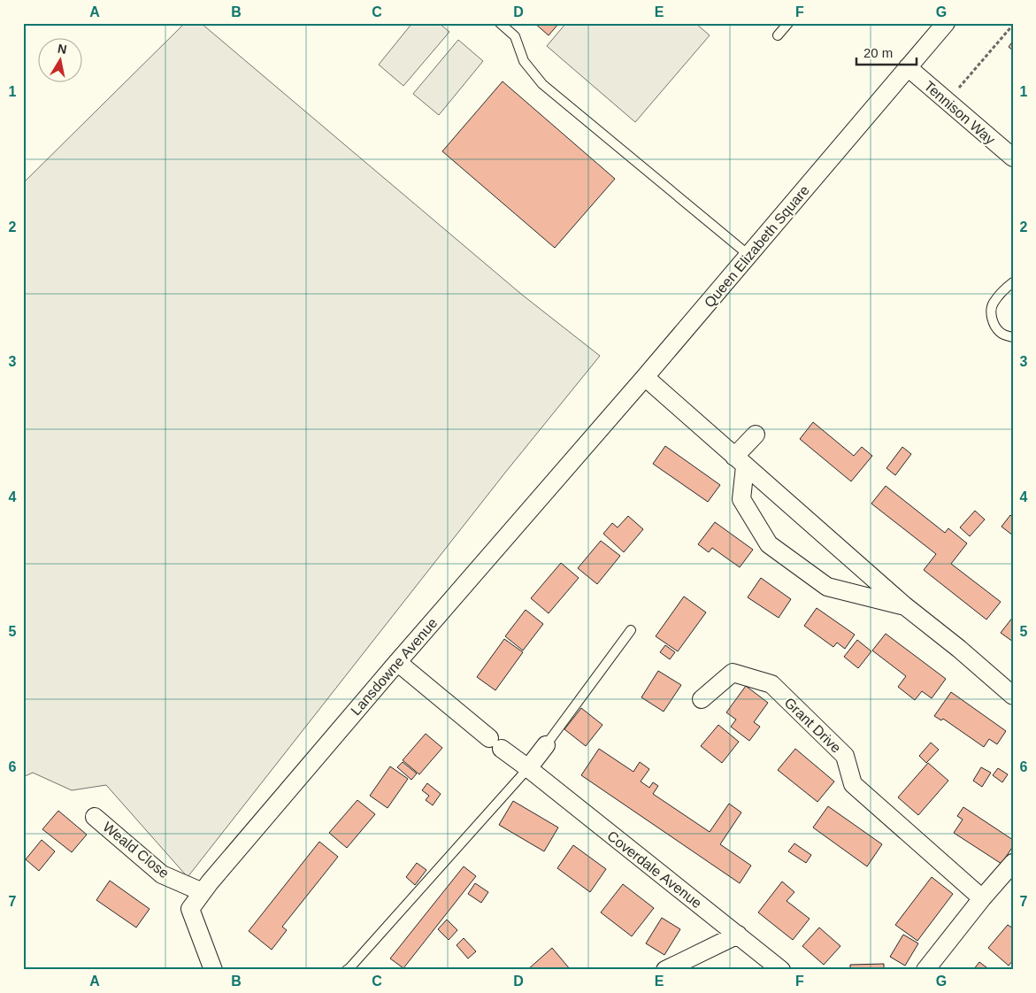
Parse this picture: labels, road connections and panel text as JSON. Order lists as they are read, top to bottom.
{
  "streets": {
    "street": [
      "Tennison Way",
      "Queen Elizabeth Square",
      "Lansdowne Avenue",
      "Grant Drive",
      "Weald Close",
      "Coverdale Avenue"
    ]
  },
  "crossings": [
    ["Tennison Way", "Queen Elizabeth Square"],
    ["Queen Elizabeth Square", "Lansdowne Avenue"],
    ["Lansdowne Avenue", "Weald Close"],
    ["Lansdowne Avenue", "Coverdale Avenue"]
  ],
  "scale_bar": "20 m",
  "north": "top",
  "grid": {
    "columns": [
      "A",
      "B",
      "C",
      "D",
      "E",
      "F",
      "G"
    ],
    "rows": [
      "1",
      "2",
      "3",
      "4",
      "5",
      "6",
      "7"
    ]
  }
}
